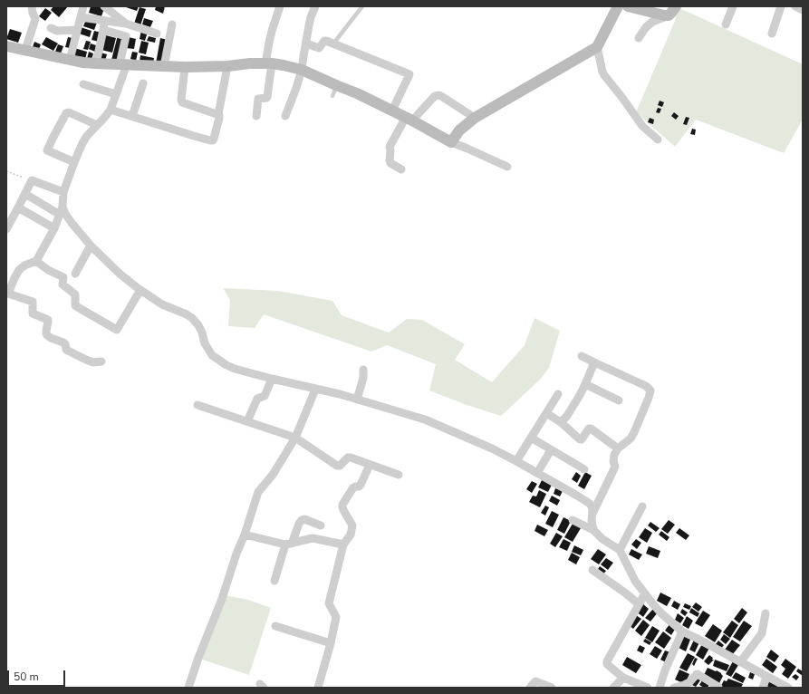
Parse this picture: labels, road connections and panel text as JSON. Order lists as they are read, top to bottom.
{
  "scale_bar": "50 m"
}
